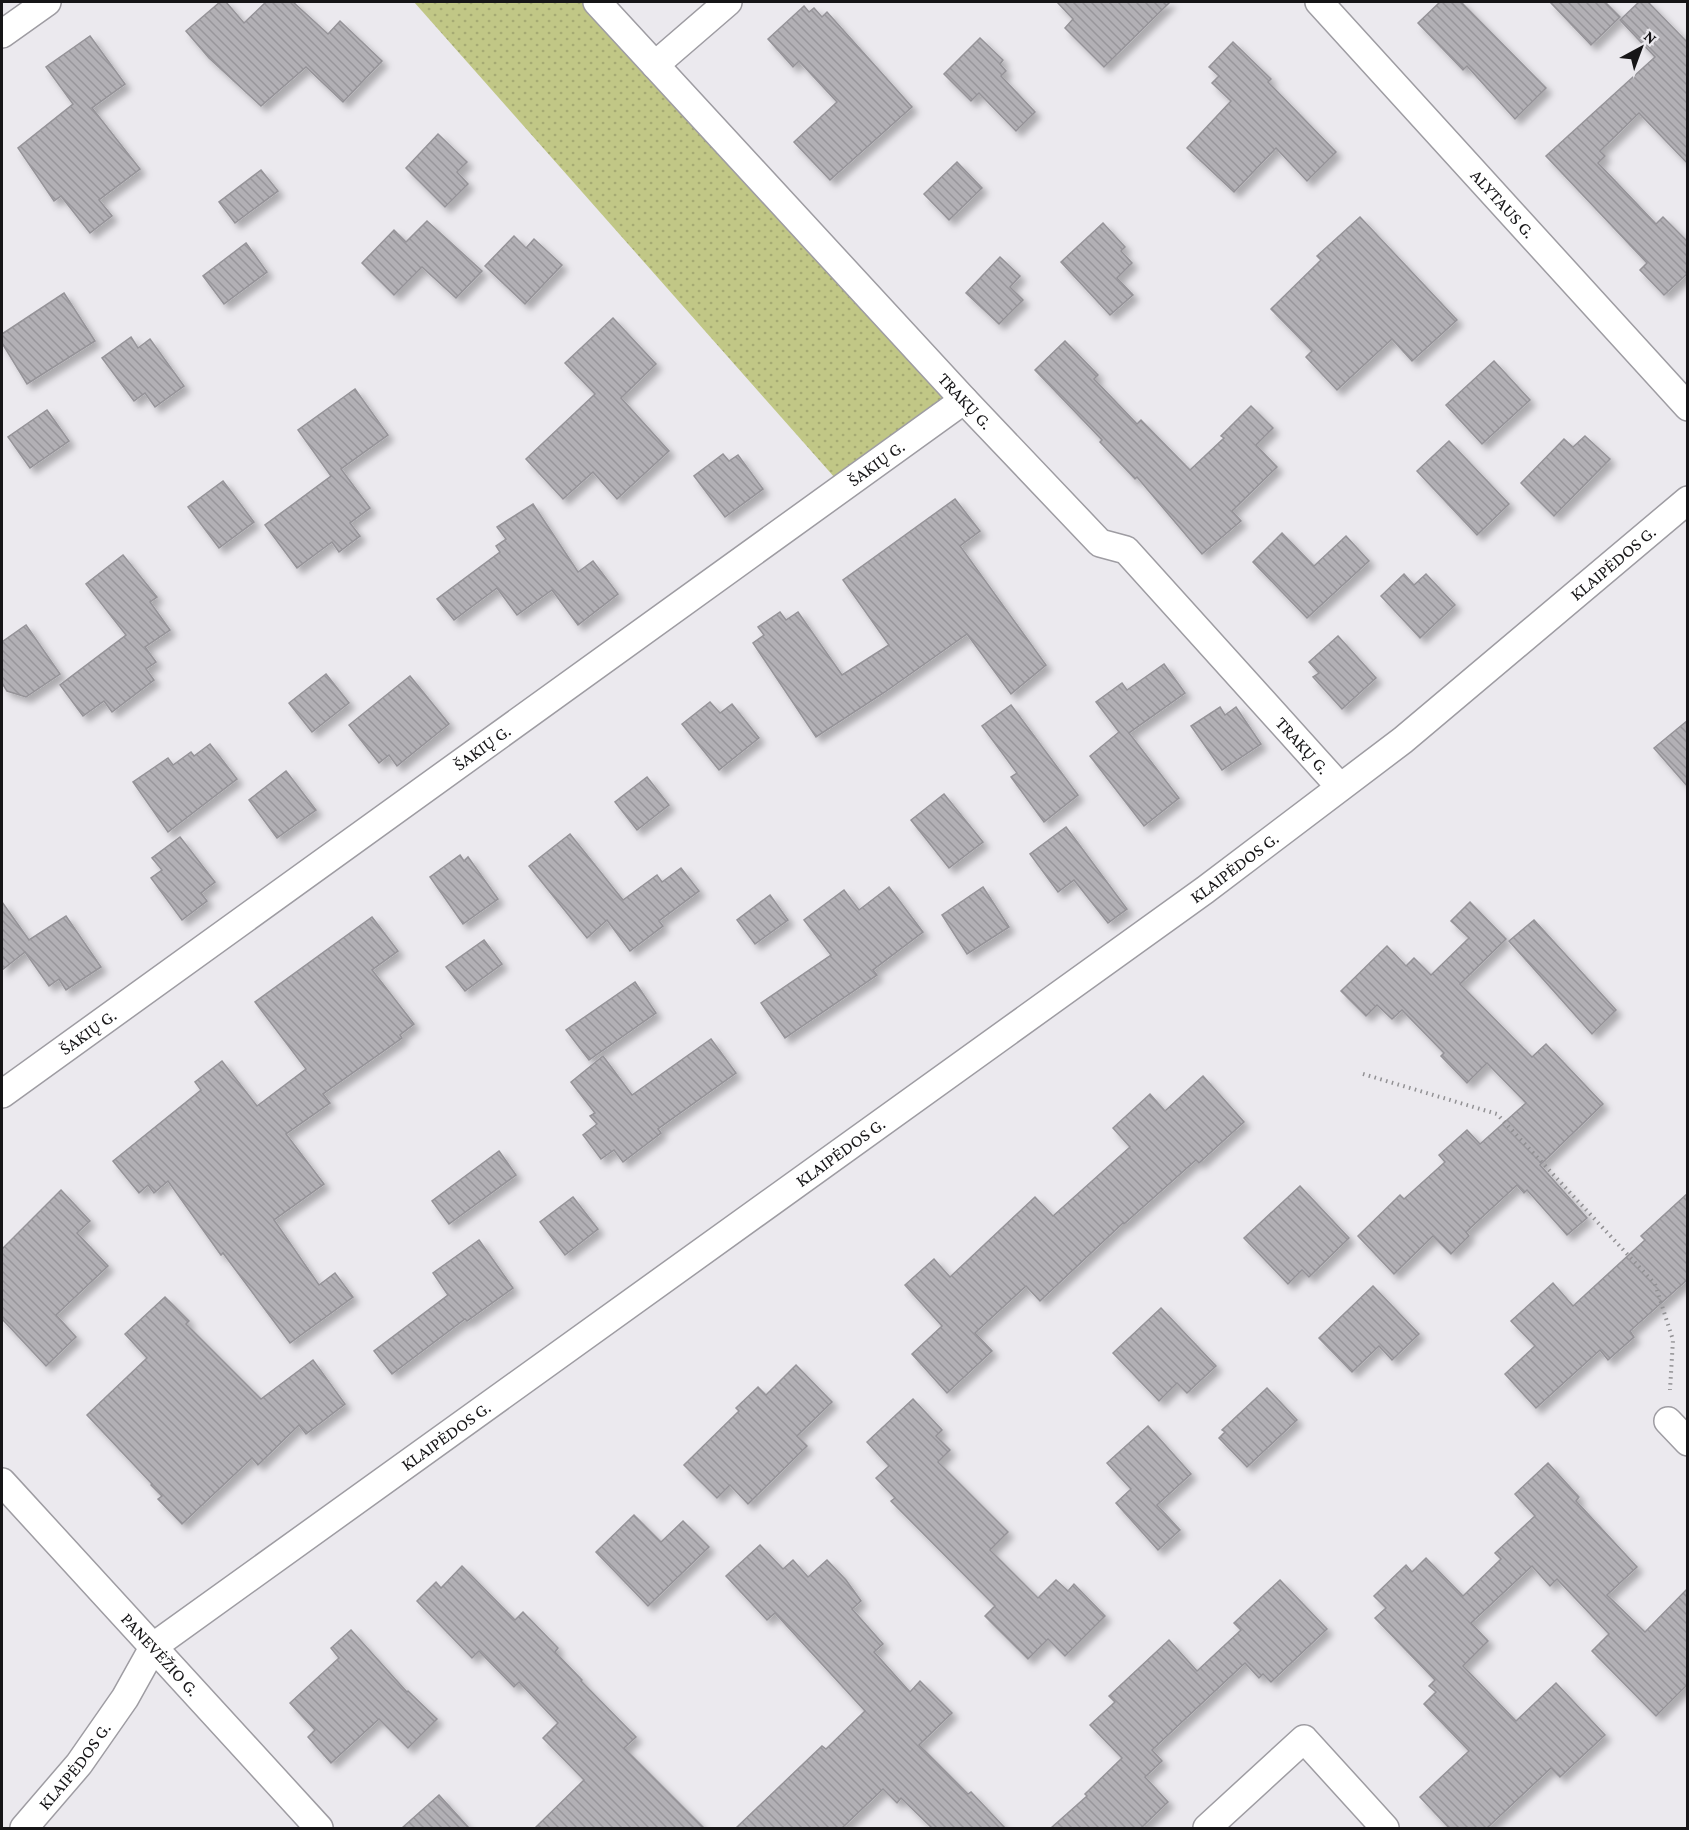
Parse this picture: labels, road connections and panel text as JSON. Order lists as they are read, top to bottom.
{
  "streets": {
    "street": [
      "ALYTAUS G.",
      "TRAKŲ G.",
      "ŠAKIŲ G.",
      "KLAIPĖDOS G.",
      "PANEVĖŽIO G."
    ]
  },
  "crossings": [
    ["TRAKŲ G.", "ŠAKIŲ G."],
    ["TRAKŲ G.", "KLAIPĖDOS G."],
    ["KLAIPĖDOS G.", "PANEVĖŽIO G."]
  ],
  "north": "top right"
}
